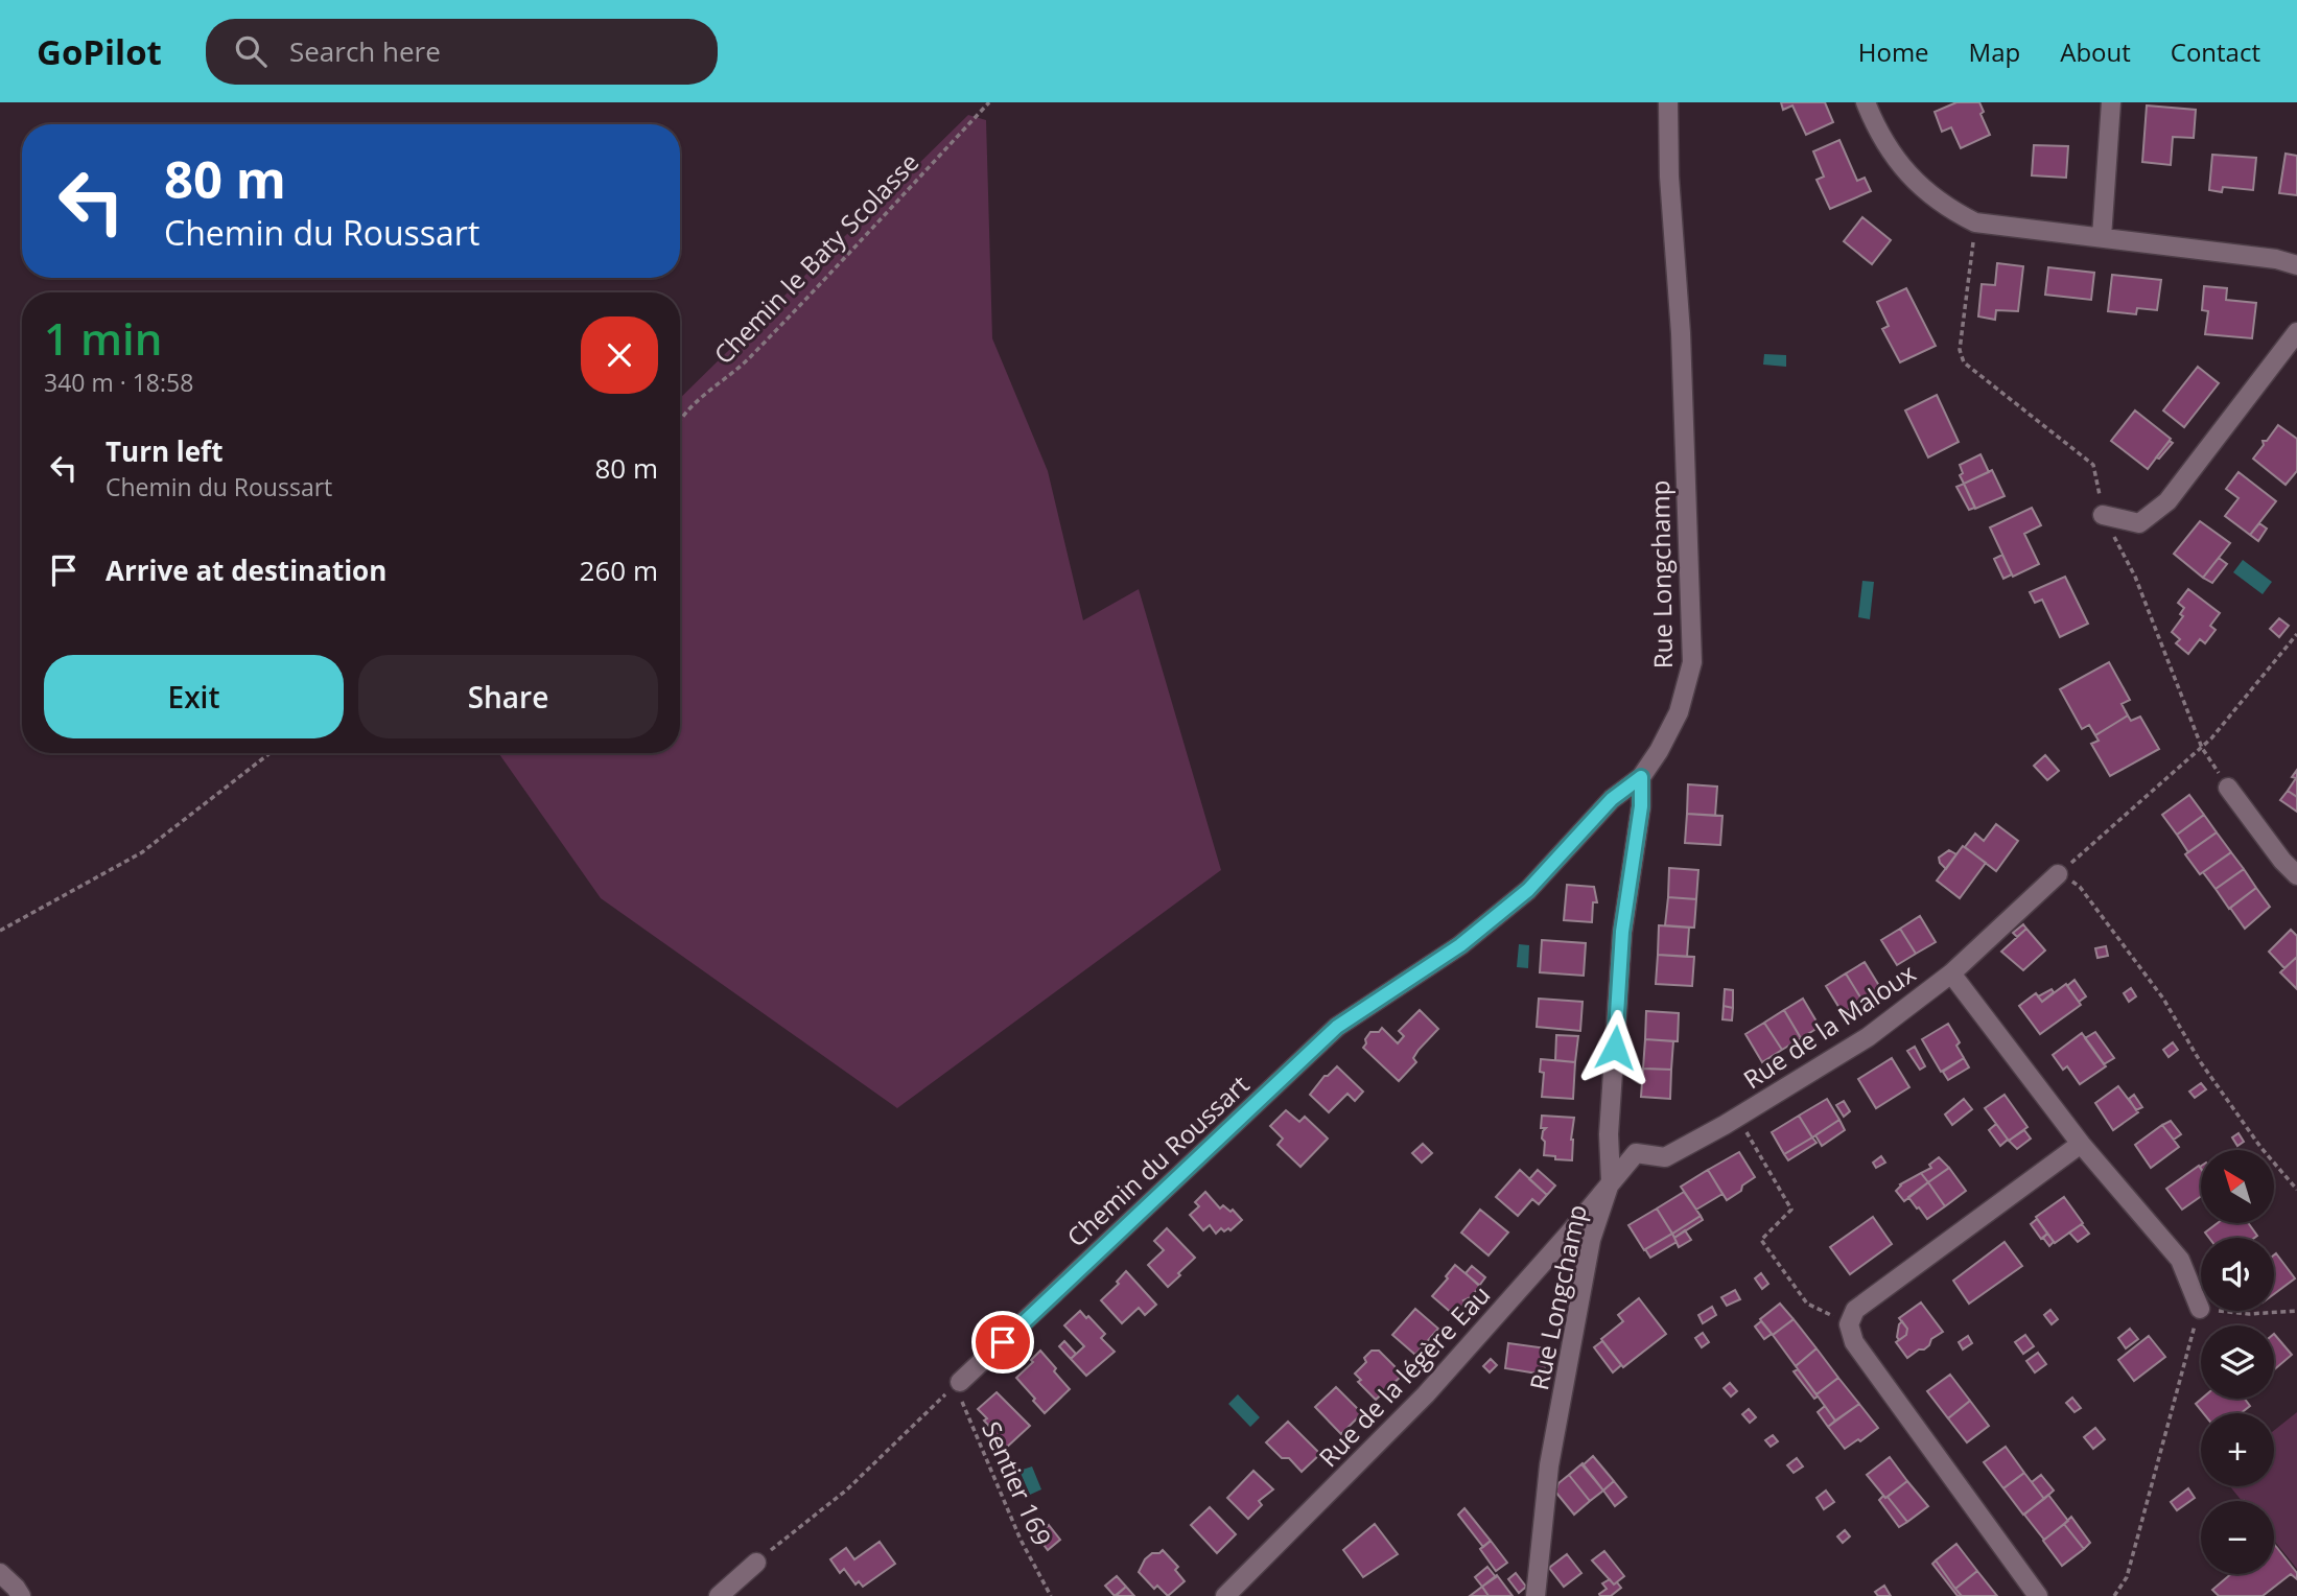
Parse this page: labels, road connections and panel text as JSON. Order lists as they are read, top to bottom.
{
  "streets": {
    "street": [
      "Rue Longchamp",
      "Rue de la Maloux",
      "Chemin du Roussart",
      "Rue de la légère Eau"
    ],
    "path": ["Chemin le Baty Scolasse", "Sentier 169"]
  },
  "crossings": [
    ["Rue Longchamp", "Rue de la Maloux"],
    ["Rue Longchamp", "Chemin du Roussart"],
    ["Rue Longchamp", "Rue de la légère Eau"],
    ["Rue de la Maloux", "Rue de la légère Eau"],
    ["Chemin du Roussart", "Sentier 169"]
  ],
  "north": "top left",
  "page": {
    "header": "GoPilot",
    "search": "Search here",
    "nav": [
      "Home",
      "Map",
      "About",
      "Contact"
    ],
    "turn": ["80 m", "Chemin du Roussart"],
    "heading": ["1 min", "340 m · 18:58"],
    "list": [
      {
        "name": "Turn left",
        "note": "Chemin du Roussart",
        "value": "80 m"
      },
      {
        "name": "Arrive at destination",
        "value": "260 m"
      }
    ],
    "buttons": ["Exit", "Share"],
    "map_buttons": ["+", "−"]
  }
}
